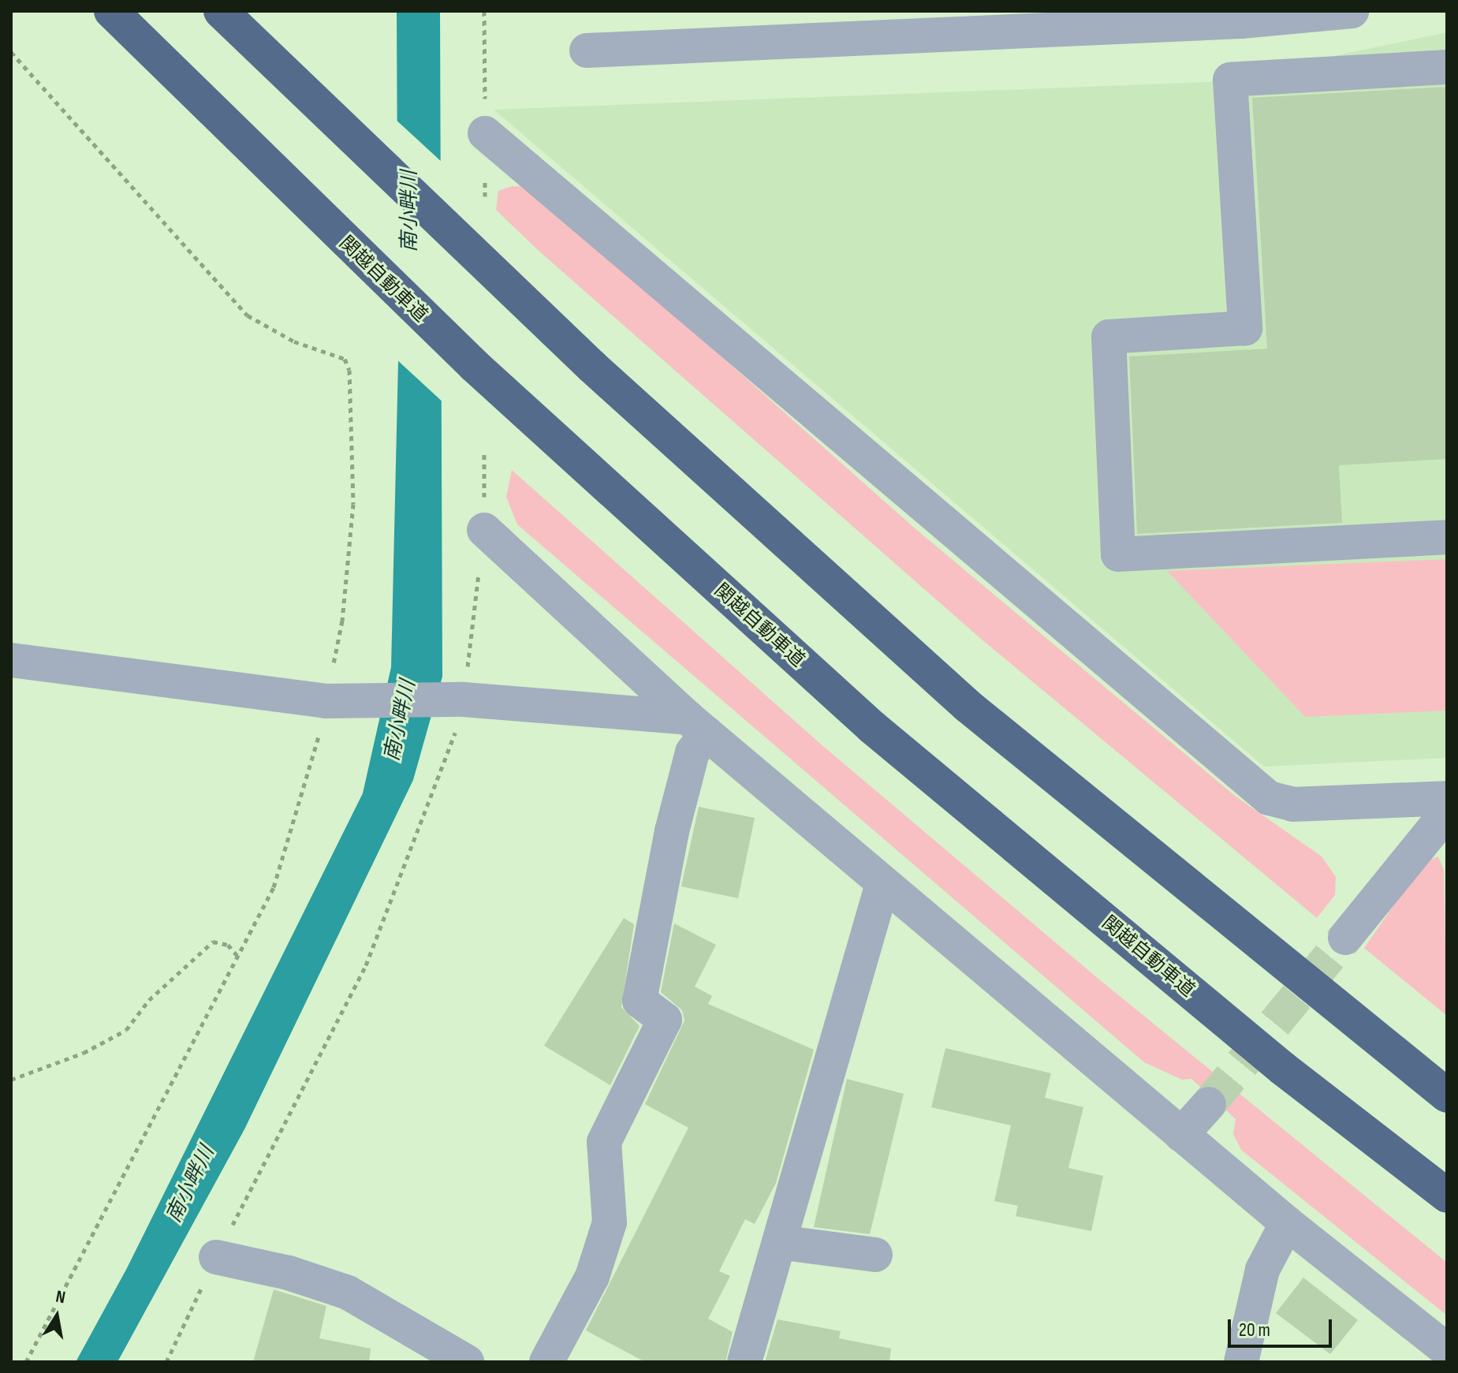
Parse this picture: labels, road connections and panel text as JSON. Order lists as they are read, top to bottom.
{
  "streets": {
    "highway": ["関越自動車道"]
  },
  "water": ["南小畔川"],
  "scale_bar": "20 m",
  "north": "top"
}
